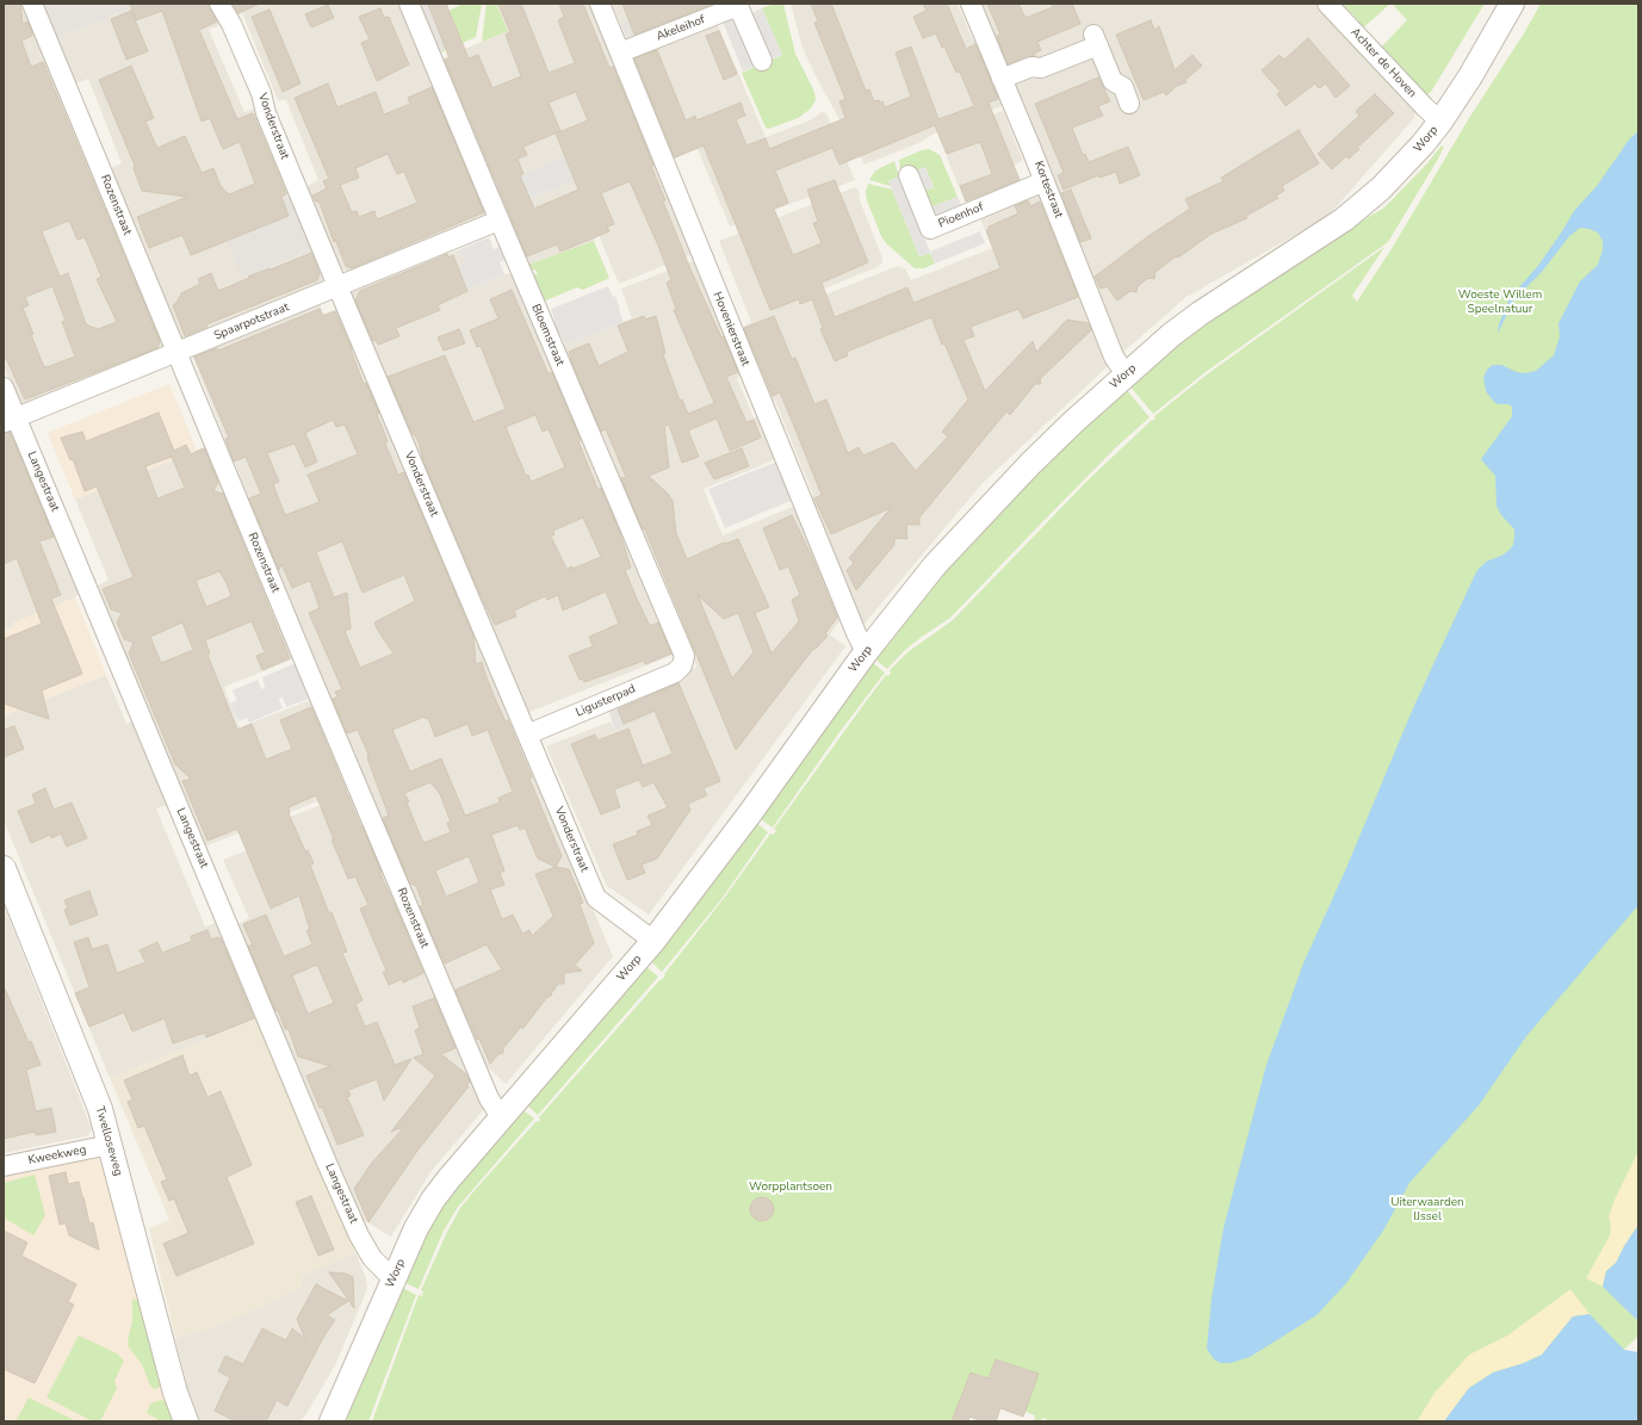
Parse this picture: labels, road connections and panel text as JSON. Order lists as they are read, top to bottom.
{
  "streets": {
    "street": [
      "Akeleihof",
      "Achter de Hoven",
      "Vonderstraat",
      "Worp",
      "Kortestraat",
      "Rozenstraat",
      "Pioenhof",
      "Spaarpotstraat",
      "Hovenierstraat",
      "Bloemstraat",
      "Langestraat",
      "Ligusterpad",
      "Twelloseweg",
      "Kweekweg"
    ]
  },
  "crossings": [
    ["Akeleihof", "Hovenierstraat"],
    ["Achter de Hoven", "Worp"],
    ["Vonderstraat", "Worp"],
    ["Vonderstraat", "Spaarpotstraat"],
    ["Vonderstraat", "Ligusterpad"],
    ["Worp", "Kortestraat"],
    ["Worp", "Rozenstraat"],
    ["Worp", "Hovenierstraat"],
    ["Worp", "Langestraat"],
    ["Kortestraat", "Pioenhof"],
    ["Rozenstraat", "Spaarpotstraat"],
    ["Spaarpotstraat", "Bloemstraat"],
    ["Spaarpotstraat", "Langestraat"],
    ["Bloemstraat", "Ligusterpad"],
    ["Twelloseweg", "Kweekweg"]
  ],
  "parks": ["Woeste Willem Speelnatuur", "Worpplantsoen", "Uiterwaarden IJssel"]
}
